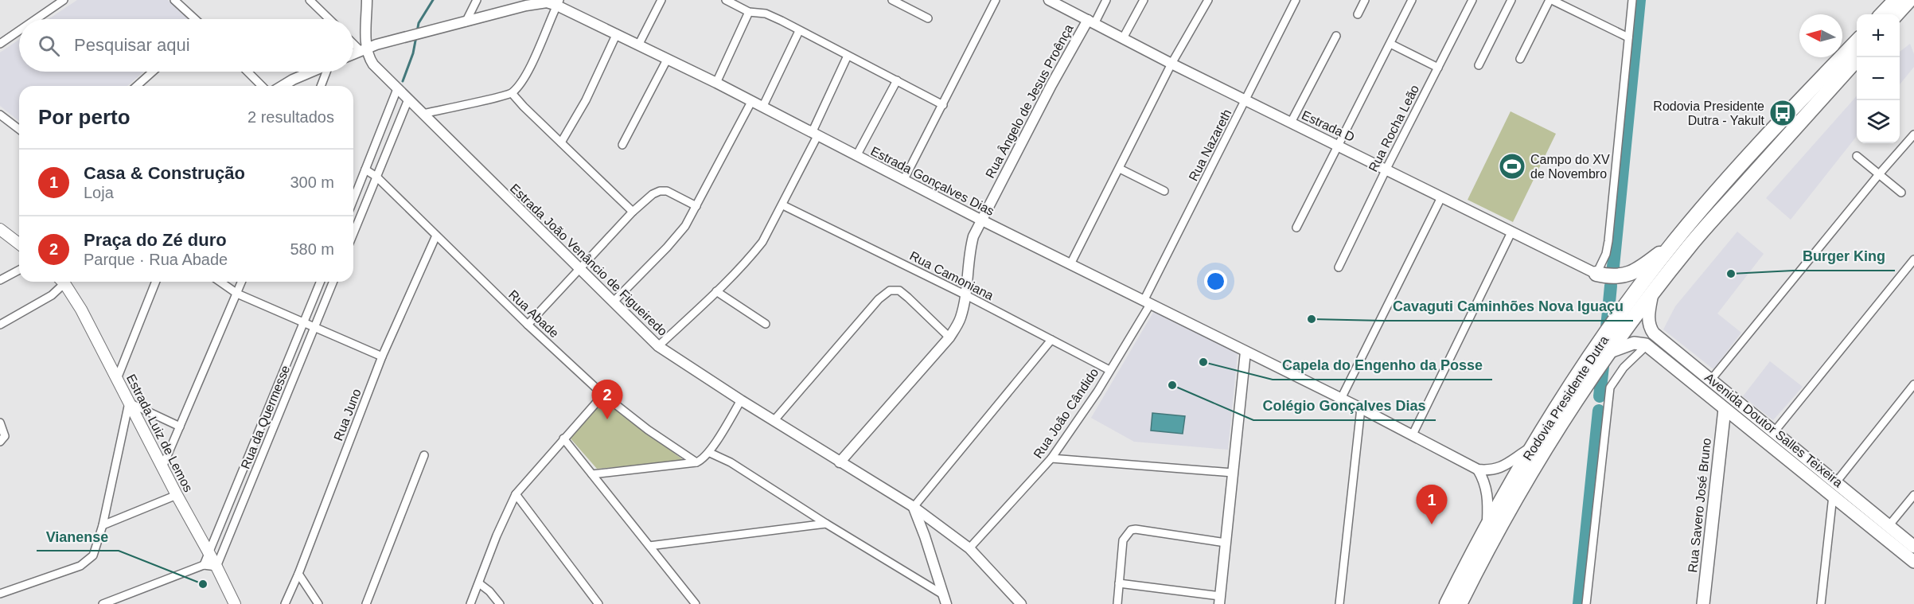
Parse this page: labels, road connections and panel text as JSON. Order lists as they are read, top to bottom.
{
  "streets": {
    "highway": ["Rodovia Presidente Dutra"],
    "main road": ["Avenida Doutor Salles Teixeira", "Estrada Luiz de Lemos", "Rua Savero José Bruno"],
    "street": [
      "Rua Ângelo de Jesus Proênça",
      "Estrada D",
      "Rua Rocha Leão",
      "Rua Nazareth",
      "Estrada Gonçalves Dias",
      "Estrada João Venâncio de Figueiredo",
      "Rua Camoniana",
      "Rua Abade",
      "Rua João Cândido",
      "Rua Juno",
      "Rua da Quermesse"
    ]
  },
  "crossings": [
    ["Rua Ângelo de Jesus Proênça", "Estrada D"],
    ["Rua Ângelo de Jesus Proênça", "Estrada Gonçalves Dias"],
    ["Rua Ângelo de Jesus Proênça", "Estrada João Venâncio de Figueiredo"],
    ["Rua Ângelo de Jesus Proênça", "Rua Camoniana"],
    ["Estrada D", "Rua Rocha Leão"],
    ["Estrada D", "Rua Nazareth"],
    ["Rua Nazareth", "Estrada Gonçalves Dias"],
    ["Rua Nazareth", "Rua João Cândido"],
    ["Estrada Gonçalves Dias", "Estrada João Venâncio de Figueiredo"],
    ["Estrada Gonçalves Dias", "Rua João Cândido"],
    ["Estrada João Venâncio de Figueiredo", "Rua João Cândido"],
    ["Rua Camoniana", "Rua João Cândido"],
    ["Rua Abade", "Rua Juno"],
    ["Rodovia Presidente Dutra", "Avenida Doutor Salles Teixeira"],
    ["Rua da Quermesse", "Estrada Luiz de Lemos"],
    ["Avenida Doutor Salles Teixeira", "Rua Savero José Bruno"]
  ],
  "places": {
    "bus stop": ["Rodovia Presidente Dutra - Yakult"],
    "sports": ["Campo do XV de Novembro"],
    "other": [
      "Burger King",
      "Cavaguti Caminhões Nova Iguaçu",
      "Capela do Engenho da Posse",
      "Colégio Gonçalves Dias",
      "Vianense"
    ]
  },
  "north": "left",
  "page": {
    "map_buttons": ["+", "−"],
    "search": "Pesquisar aqui",
    "heading": ["Por perto", "2 resultados"],
    "list": [
      {
        "mark": "1",
        "name": "Casa & Construção",
        "note": "Loja",
        "value": "300 m"
      },
      {
        "mark": "2",
        "name": "Praça do Zé duro",
        "note": "Parque · Rua Abade",
        "value": "580 m"
      }
    ],
    "pins": ["2", "1"]
  }
}
